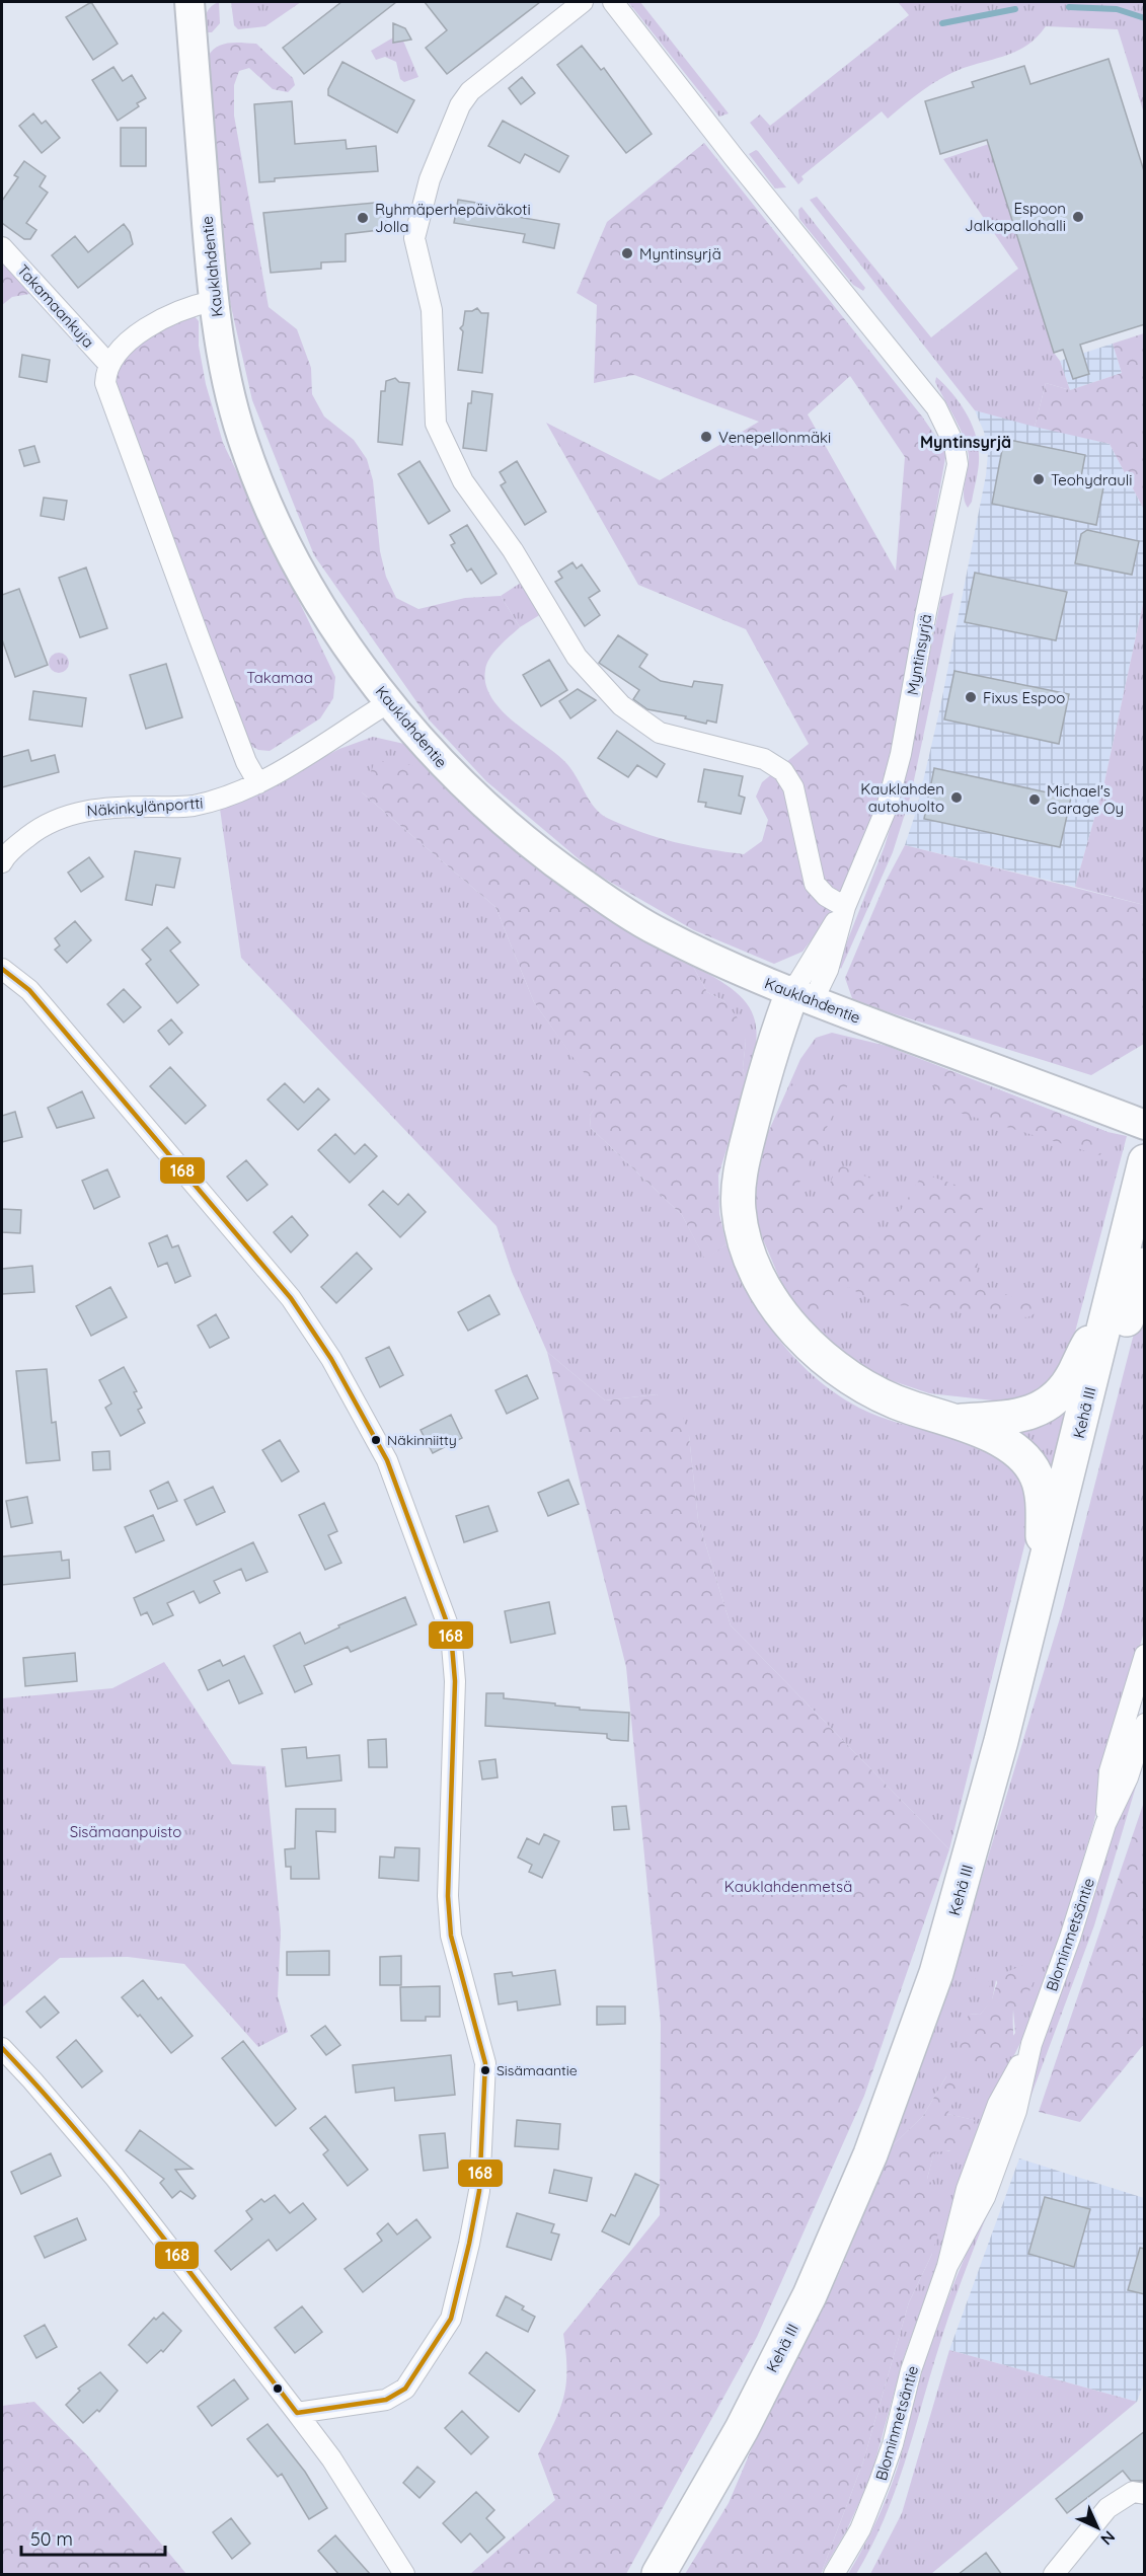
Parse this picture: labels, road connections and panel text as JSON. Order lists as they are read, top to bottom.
{
  "streets": {
    "highway": ["Kehä III"],
    "street": [
      "Kauklahdentie",
      "Takamaankuja",
      "Myntinsyrjä",
      "Näkinkylänportti",
      "Blominmetsäntie"
    ]
  },
  "crossings": [
    ["Kauklahdentie", "Myntinsyrjä"],
    ["Kauklahdentie", "Näkinkylänportti"]
  ],
  "districts": ["Myntinsyrjä"],
  "parks": ["Takamaa", "Sisämaanpuisto", "Kauklahdenmetsä"],
  "places": [
    "Espoon Jalkapallohalli",
    "Ryhmäperhepäiväkoti Jolla",
    "Myntinsyrjä",
    "Venepellonmäki",
    "Teohydrauli",
    "Fixus Espoo",
    "Kauklahden autohuolto",
    "Michael's Garage Oy",
    "Näkinniitty",
    "Sisämaantie"
  ],
  "lines": ["transit line 168"],
  "scale_bar": "50 m",
  "north": "bottom right"
}
